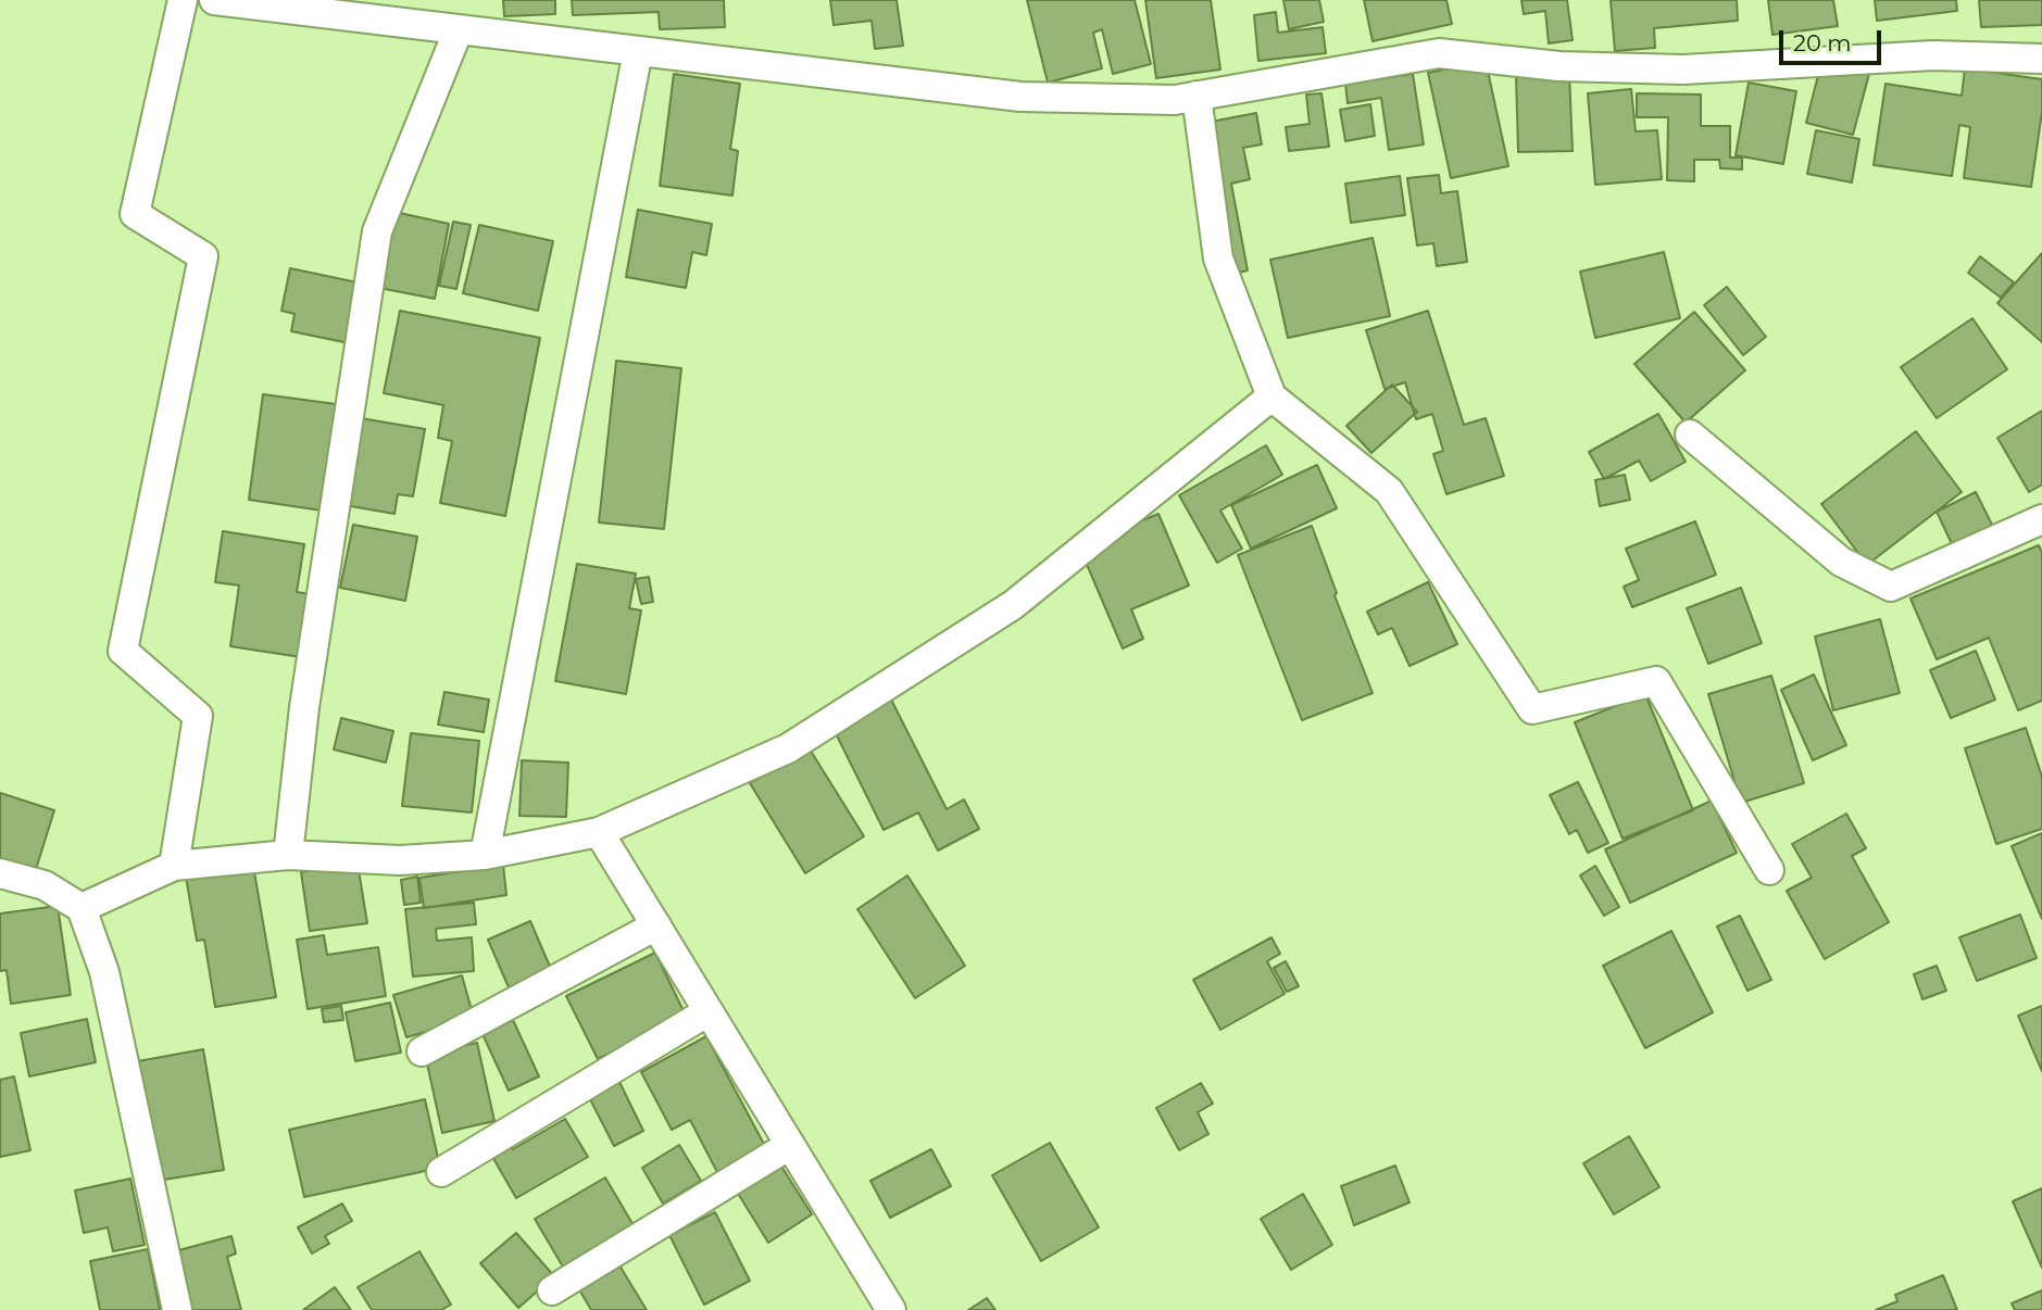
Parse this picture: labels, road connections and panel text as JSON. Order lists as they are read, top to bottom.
{
  "scale_bar": "20 m"
}
